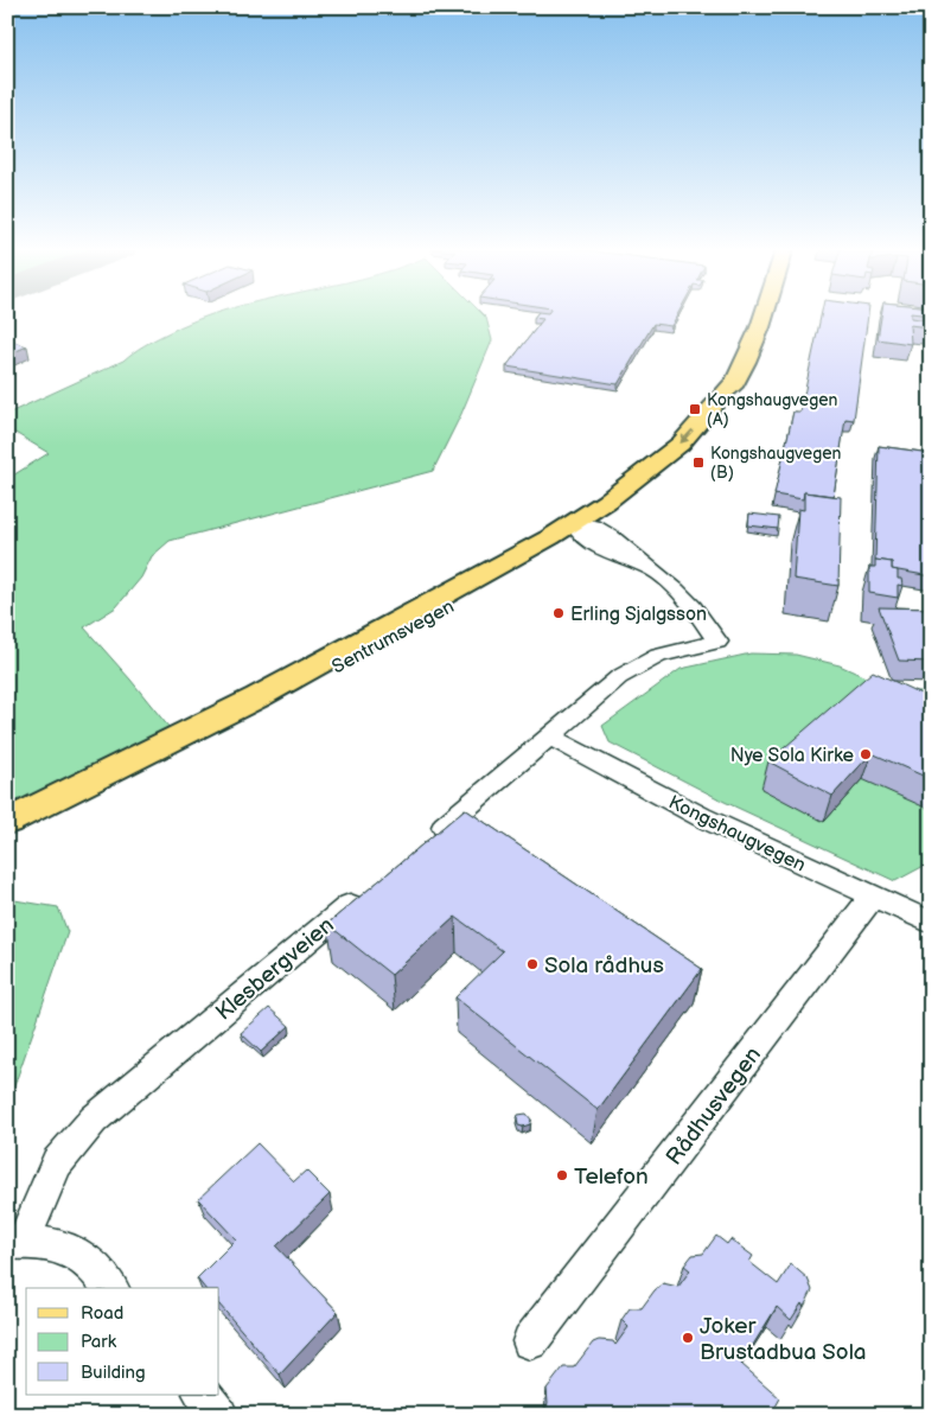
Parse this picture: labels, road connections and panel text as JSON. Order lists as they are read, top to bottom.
{
  "streets": {
    "main road": ["Sentrumsvegen"],
    "street": ["Kongshaugvegen", "Klesbergveien", "Rådhusvegen"]
  },
  "crossings": [
    ["Kongshaugvegen", "Rådhusvegen"]
  ],
  "places": {
    "transit": ["Kongshaugvegen (A)", "Kongshaugvegen (B)"],
    "other": [
      "Erling Sjalgsson",
      "Nye Sola Kirke",
      "Sola rådhus",
      "Telefon",
      "Joker Brustadbua Sola"
    ]
  },
  "legend": ["Road", "Park", "Building"]
}
